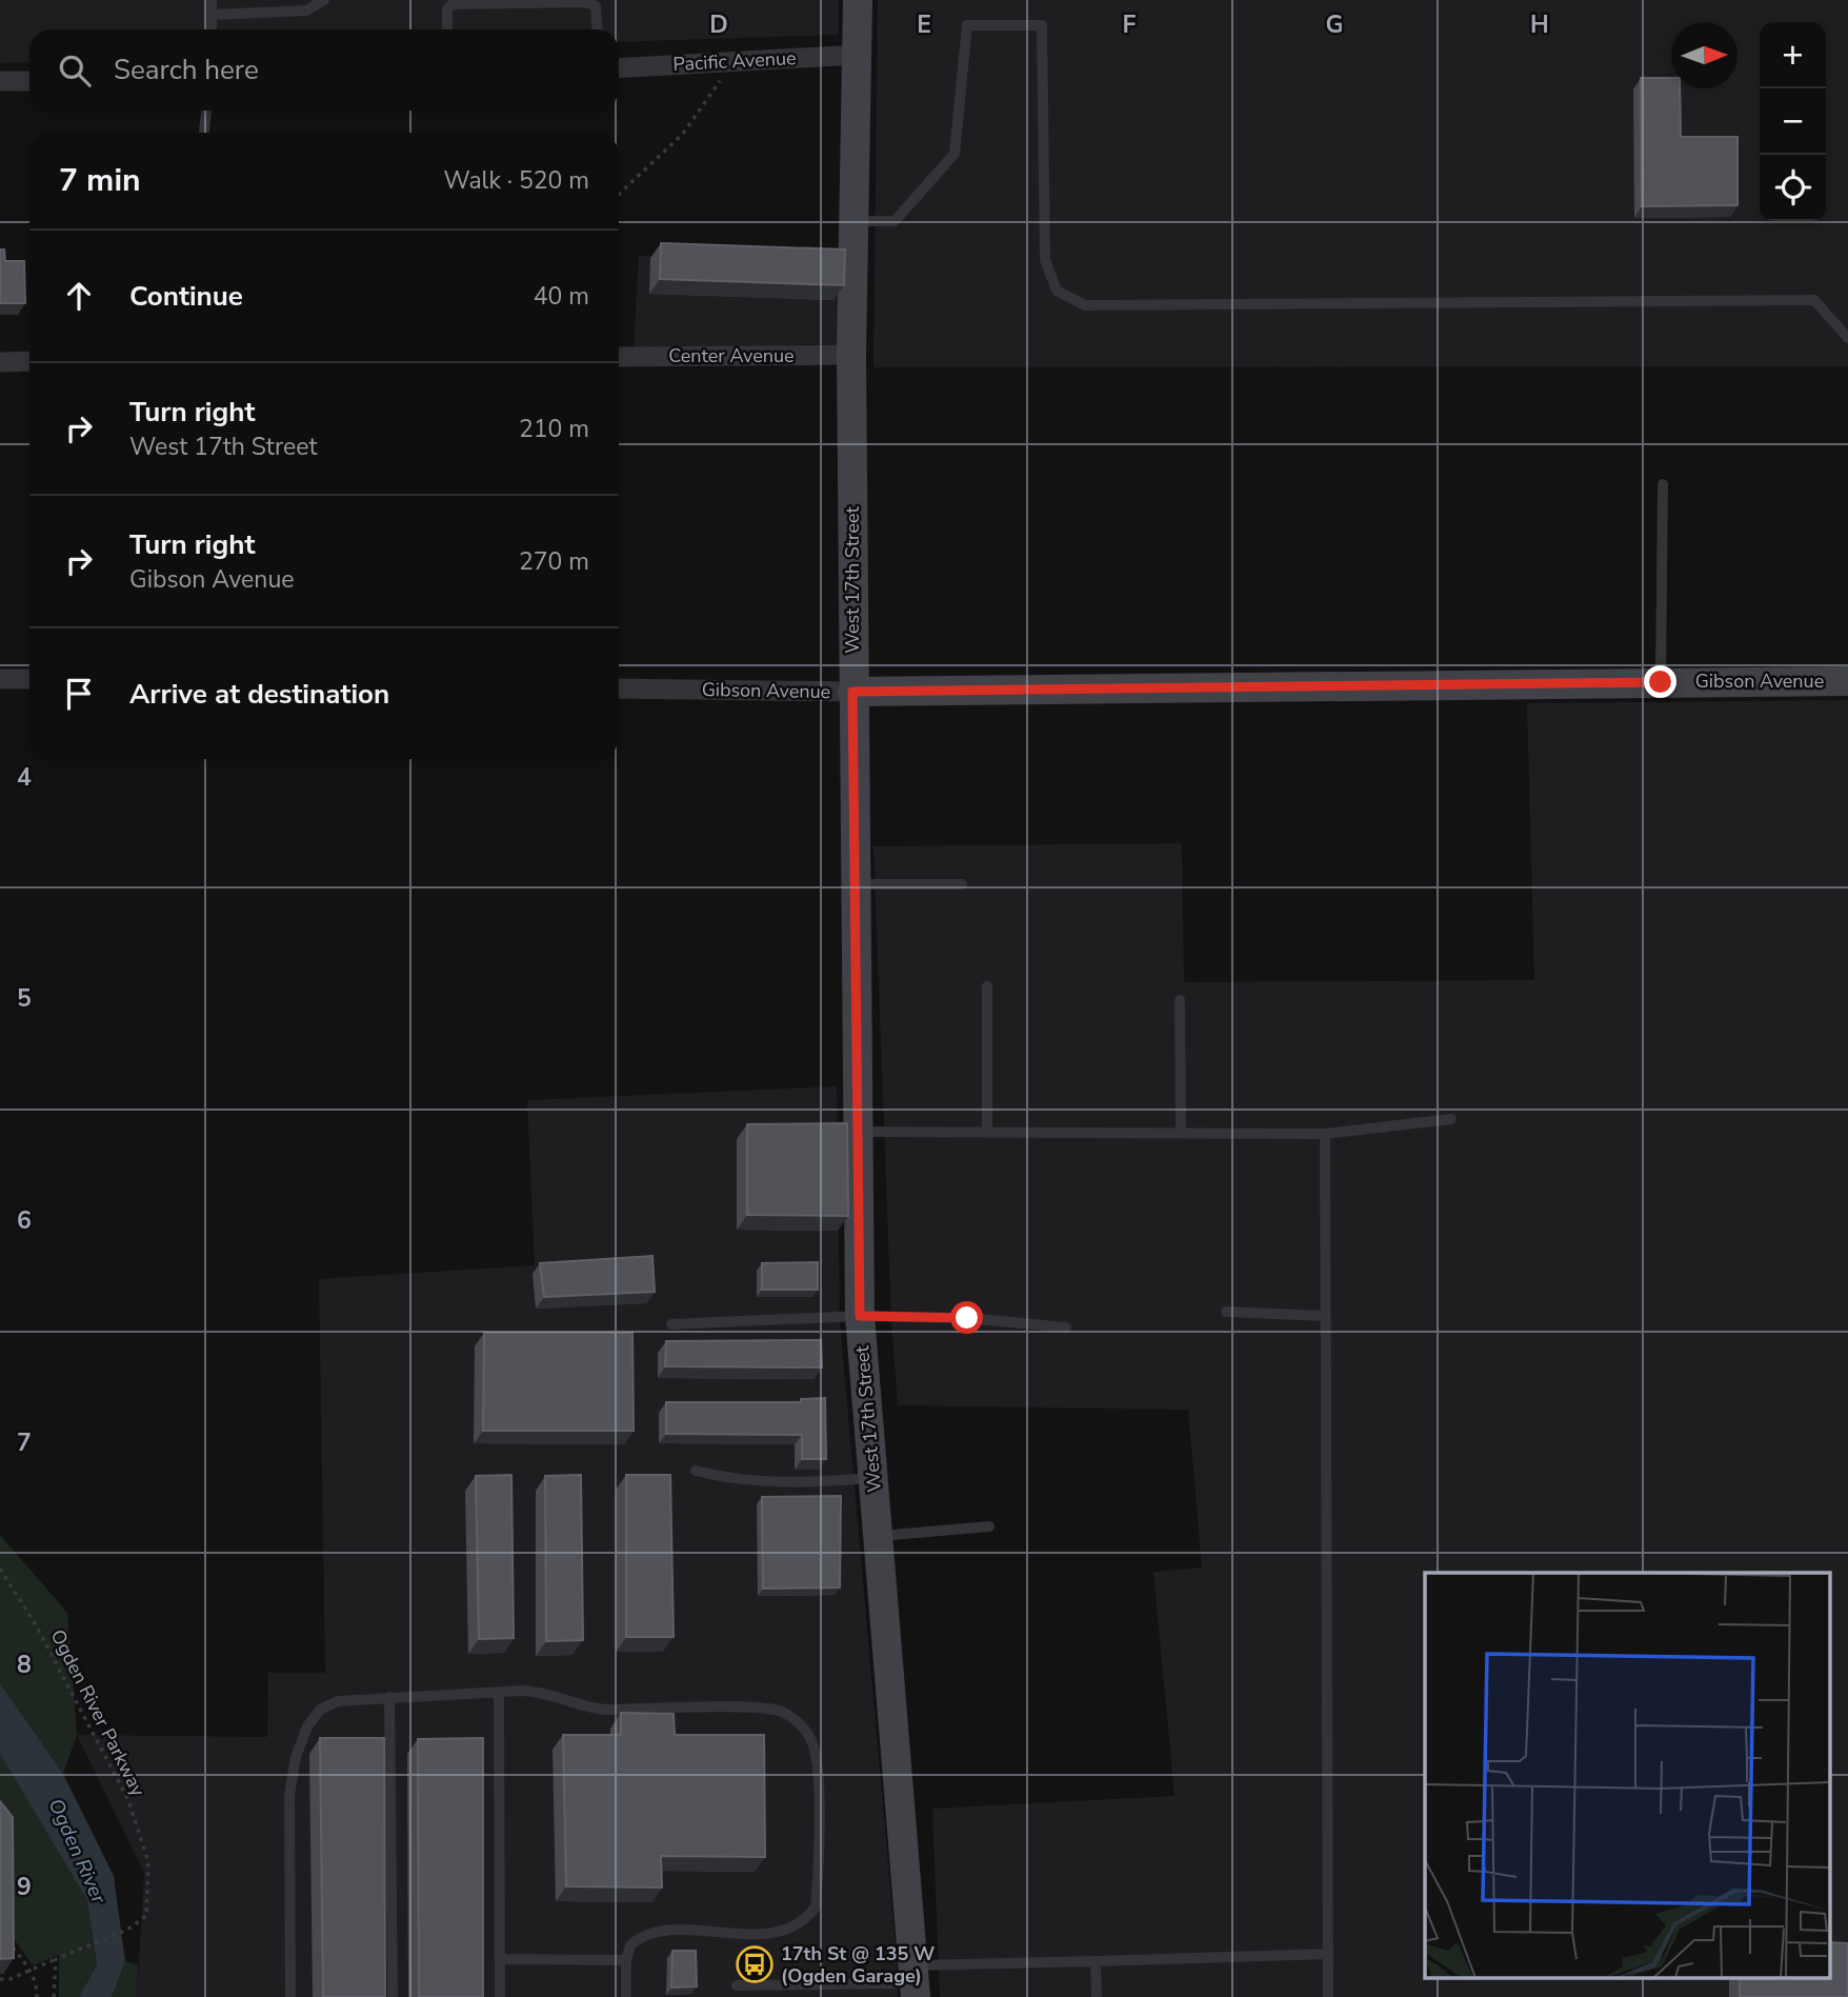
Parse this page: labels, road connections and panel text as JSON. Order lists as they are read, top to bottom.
{
  "streets": {
    "street": [
      "Pacific Avenue",
      "Center Avenue",
      "West 17th Street",
      "Gibson Avenue"
    ],
    "path": ["Ogden River Parkway"]
  },
  "crossings": [
    ["Pacific Avenue", "West 17th Street"],
    ["Center Avenue", "West 17th Street"],
    ["West 17th Street", "Gibson Avenue"]
  ],
  "water": ["Ogden River"],
  "places": {
    "bus stop": ["17th St @ 135 W (Ogden Garage)"]
  },
  "north": "right",
  "page": {
    "map_buttons": ["+", "−"],
    "search": "Search here",
    "heading": ["7 min", "Walk · 520 m"],
    "list": [
      ["Continue", "40 m"],
      ["Turn right", "West 17th Street", "210 m"],
      ["Turn right", "Gibson Avenue", "270 m"],
      "Arrive at destination"
    ]
  },
  "grid": {
    "columns": [
      "D",
      "E",
      "F",
      "G",
      "H"
    ],
    "rows": [
      "4",
      "5",
      "6",
      "7",
      "8",
      "9"
    ]
  }
}
